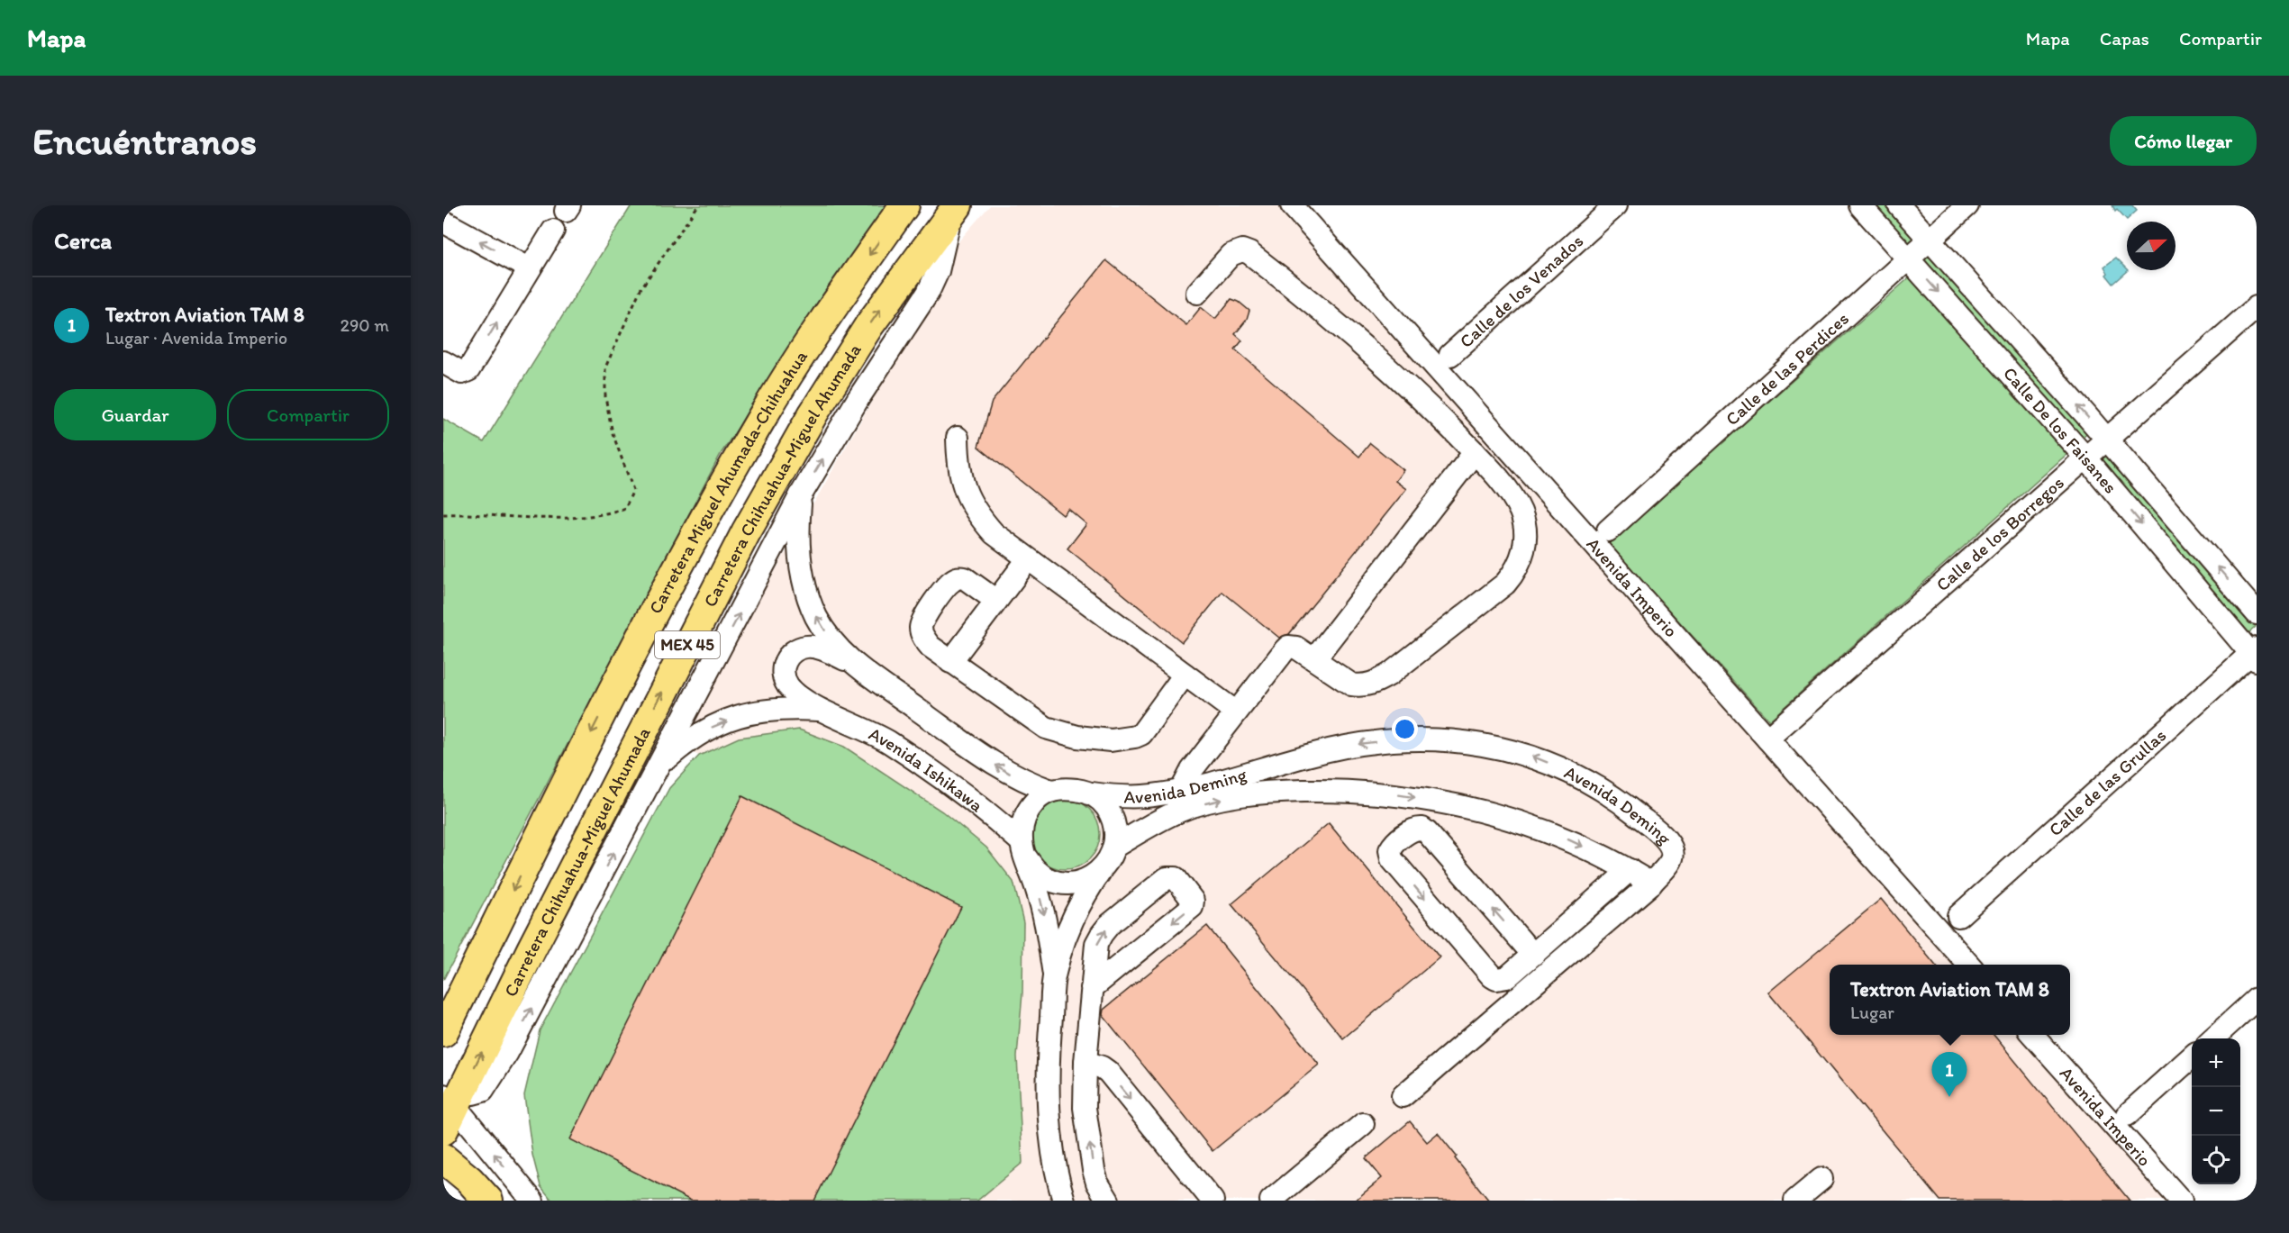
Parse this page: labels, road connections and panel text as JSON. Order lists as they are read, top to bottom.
{
  "streets": {
    "main road": ["Carretera Chihuahua-Miguel Ahumada", "Carretera Miguel Ahumada-Chihuahua", "MEX 45"],
    "street": [
      "Calle de los Venados",
      "Calle de las Perdices",
      "Calle De los Faisanes",
      "Calle de los Borregos",
      "Avenida Imperio",
      "Avenida Ishikawa",
      "Calle de las Grullas",
      "Avenida Deming"
    ]
  },
  "crossings": [
    ["Calle de las Perdices", "Calle De los Faisanes"],
    ["Calle De los Faisanes", "Calle de los Borregos"],
    ["Calle De los Faisanes", "Calle de las Grullas"],
    ["Calle de los Borregos", "Avenida Imperio"],
    ["Avenida Ishikawa", "Avenida Deming"]
  ],
  "one_way": ["Carretera Chihuahua-Miguel Ahumada", "Carretera Miguel Ahumada-Chihuahua"],
  "north": "right",
  "page": {
    "header": "Mapa",
    "nav": ["Mapa", "Capas", "Compartir"],
    "buttons": [
      "Cómo llegar",
      ["Guardar", "Compartir"]
    ],
    "title": "Encuéntranos",
    "heading": "Cerca",
    "list": [
      {
        "mark": "1",
        "name": "Textron Aviation TAM 8",
        "note": "Lugar · Avenida Imperio",
        "value": "290 m"
      }
    ],
    "popup": ["Textron Aviation TAM 8", "Lugar"],
    "map_buttons": ["+", "−"],
    "pins": "1"
  }
}
